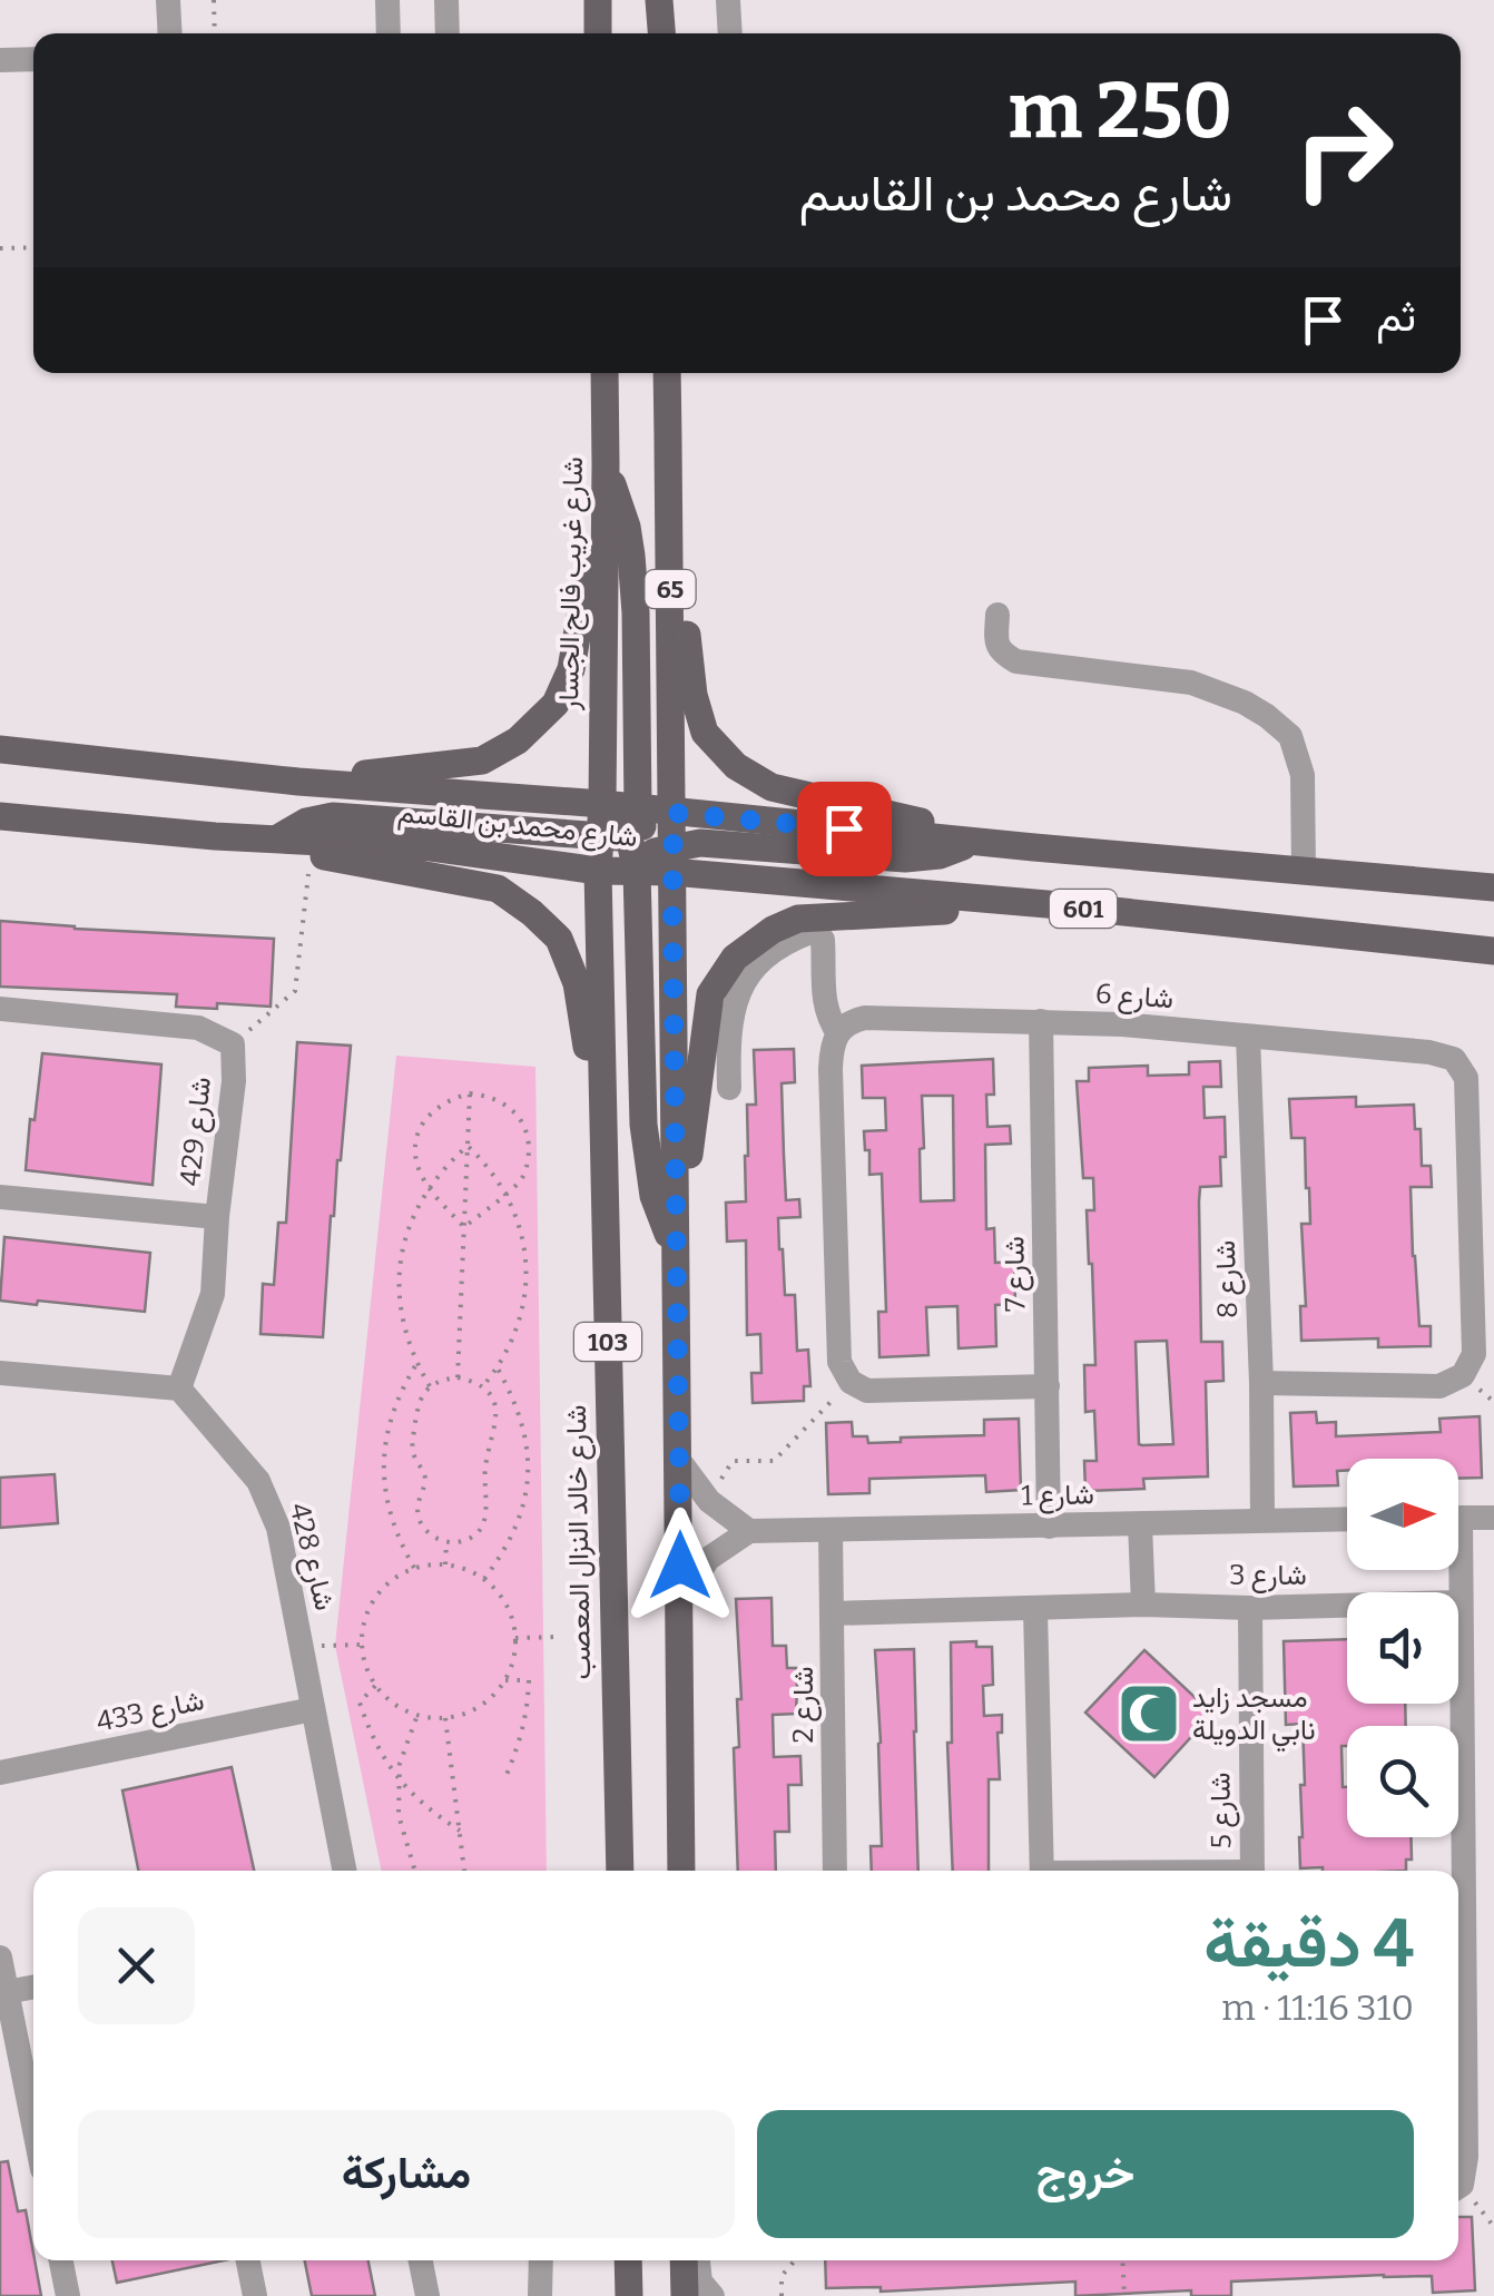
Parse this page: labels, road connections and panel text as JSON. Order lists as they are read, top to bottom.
{
  "streets": {
    "main road": [
      "شارع غريب فالح الجسار",
      "65",
      "شارع محمد بن القاسم",
      "601",
      "103",
      "شارع خالد النزال المعصب"
    ],
    "street": [
      "شارع 6",
      "شارع 429",
      "شارع 7",
      "شارع 8",
      "شارع 1",
      "شارع 428",
      "شارع 3",
      "شارع 2",
      "شارع 433",
      "شارع 5"
    ]
  },
  "crossings": [
    ["شارع غريب فالح الجسار", "شارع محمد بن القاسم"],
    ["شارع غريب فالح الجسار", "شارع خالد النزال المعصب"],
    ["65", "شارع محمد بن القاسم"],
    ["65", "شارع خالد النزال المعصب"],
    ["شارع محمد بن القاسم", "شارع خالد النزال المعصب"],
    ["شارع 6", "شارع 7"],
    ["شارع 6", "شارع 8"],
    ["شارع 429", "شارع 428"],
    ["شارع 7", "شارع 1"],
    ["شارع 8", "شارع 1"],
    ["شارع 1", "شارع 2"],
    ["شارع 428", "شارع 433"],
    ["شارع 3", "شارع 2"],
    ["شارع 3", "شارع 5"]
  ],
  "places": {
    "mosque": ["مسجد زايد نابي الدويلة"]
  },
  "north": "right",
  "page": {
    "turn": ["250 m", "شارع محمد بن القاسم"],
    "then": "ثم",
    "heading": ["4 دقيقة", "310 m · 11:16"],
    "buttons": ["خروج", "مشاركة"]
  }
}
